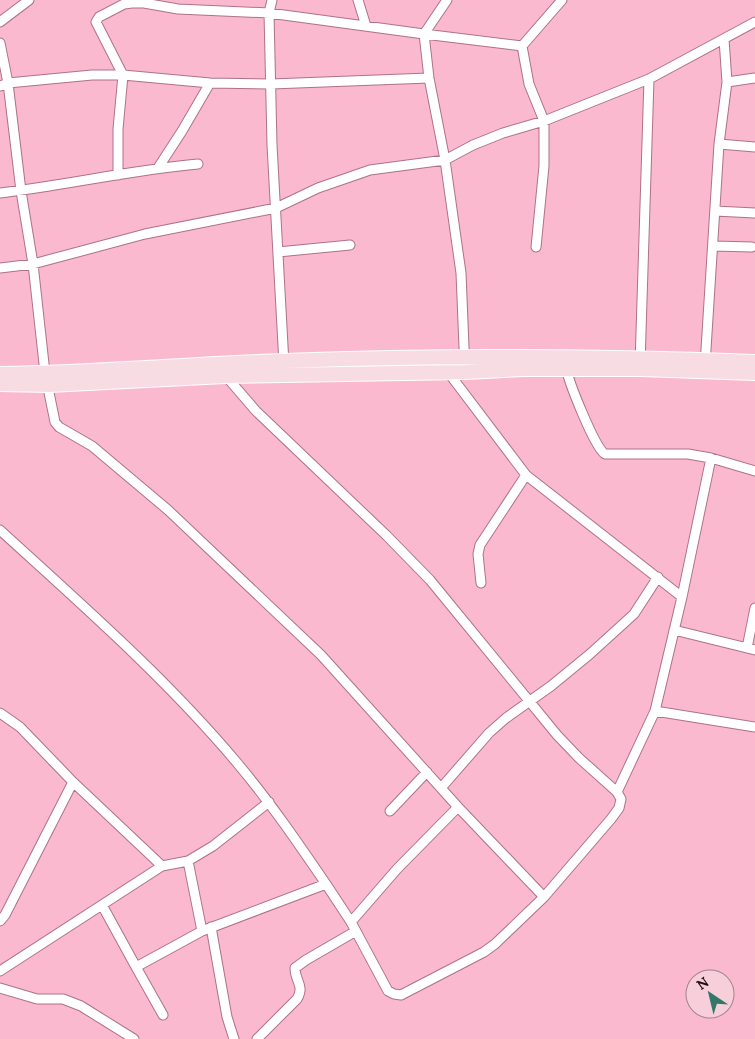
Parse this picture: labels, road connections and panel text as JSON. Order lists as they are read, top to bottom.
{
  "north": "top left"
}
